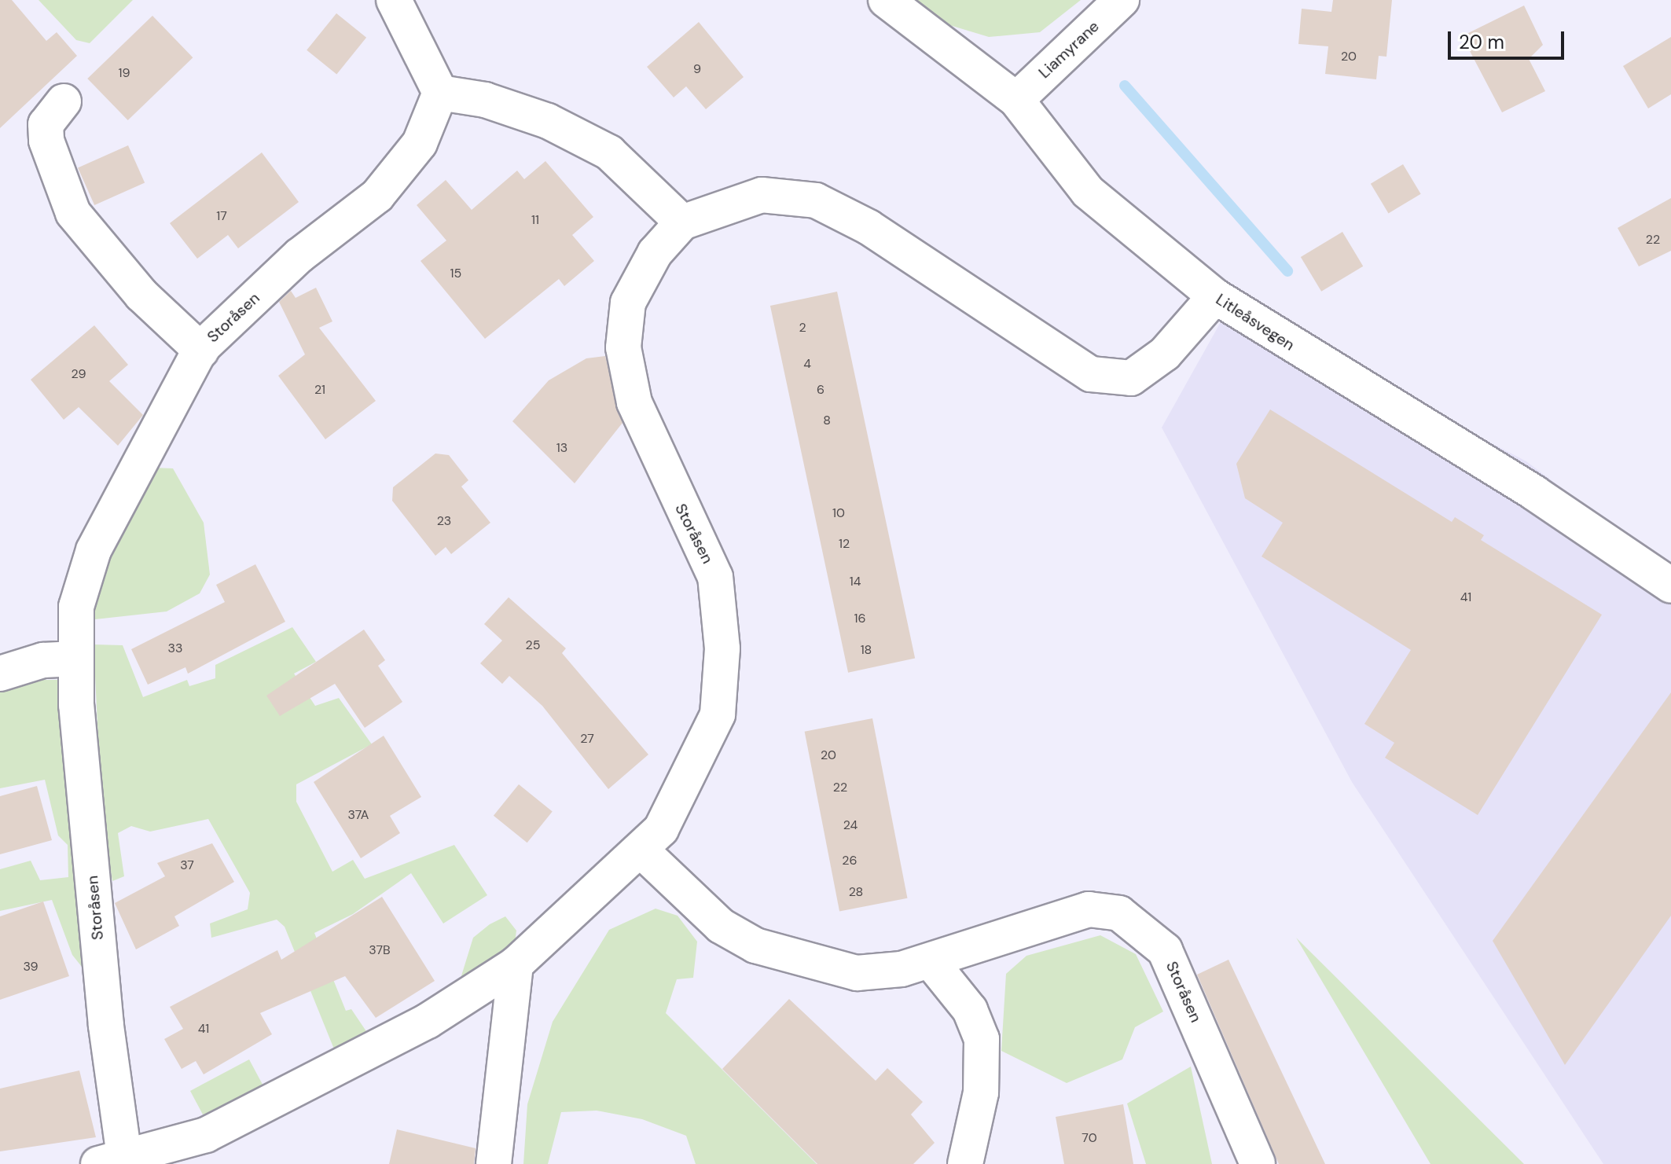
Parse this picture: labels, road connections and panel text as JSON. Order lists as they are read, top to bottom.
{
  "streets": {
    "street": ["Liamyrane", "Storåsen", "Litleåsvegen"]
  },
  "crossings": [
    ["Liamyrane", "Litleåsvegen"],
    ["Storåsen", "Litleåsvegen"]
  ],
  "house_numbers": [
    "20",
    "9",
    "19",
    "17",
    "11",
    "22",
    "15",
    "2",
    "4",
    "29",
    "21",
    "6",
    "8",
    "13",
    "10",
    "23",
    "12",
    "14",
    "41",
    "16",
    "25",
    "33",
    "18",
    "27",
    "20",
    "22",
    "37A",
    "24",
    "26",
    "37",
    "28",
    "37B",
    "39",
    "41",
    "70"
  ],
  "scale_bar": "20 m"
}
